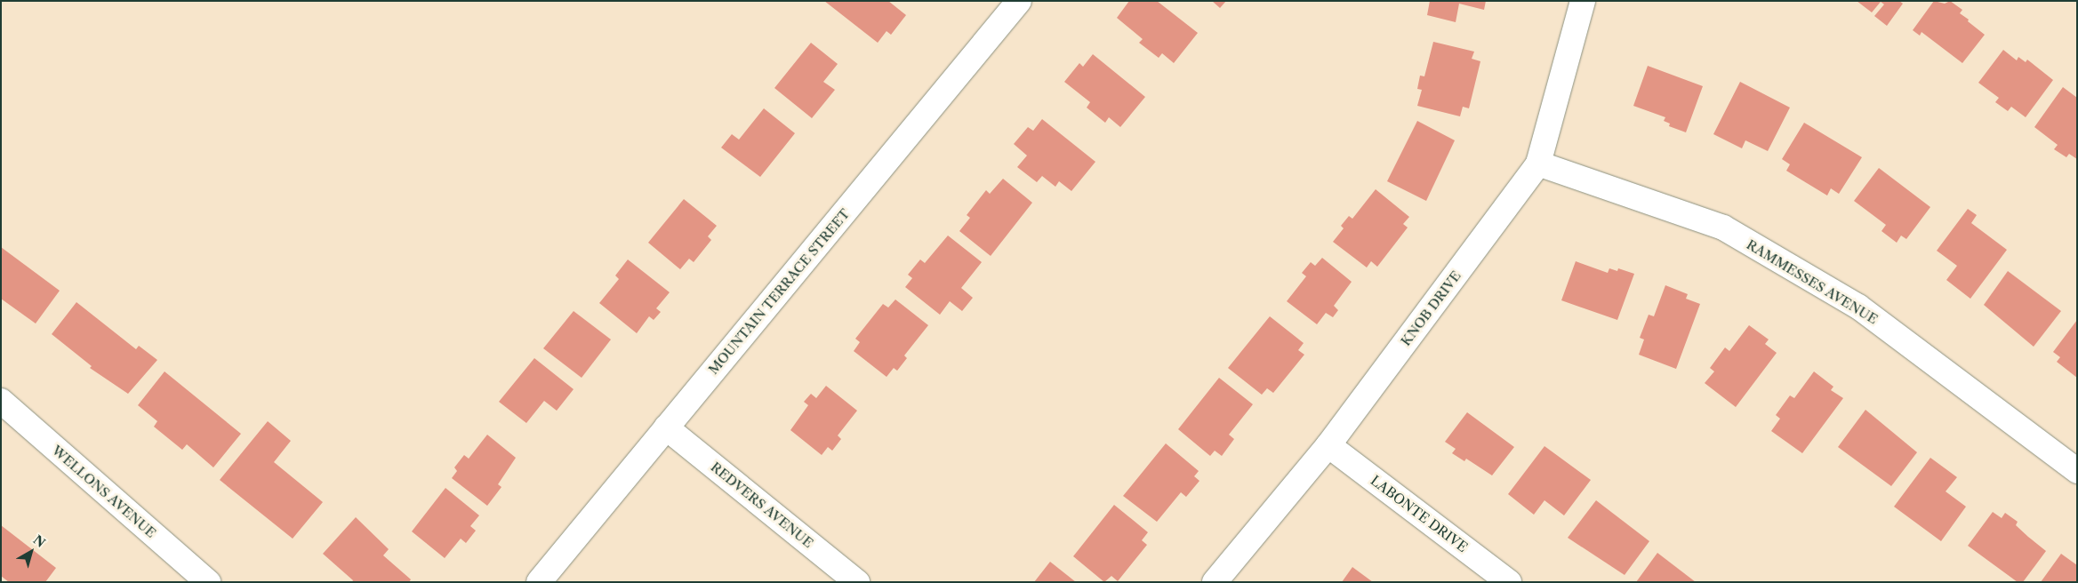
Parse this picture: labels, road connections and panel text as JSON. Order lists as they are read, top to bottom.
{
  "streets": {
    "street": [
      "RAMMESSES AVENUE",
      "MOUNTAIN TERRACE STREET",
      "KNOB DRIVE",
      "WELLONS AVENUE",
      "REDVERS AVENUE",
      "LABONTE DRIVE"
    ]
  },
  "crossings": [
    ["RAMMESSES AVENUE", "KNOB DRIVE"],
    ["MOUNTAIN TERRACE STREET", "REDVERS AVENUE"],
    ["KNOB DRIVE", "LABONTE DRIVE"]
  ],
  "north": "top right"
}
